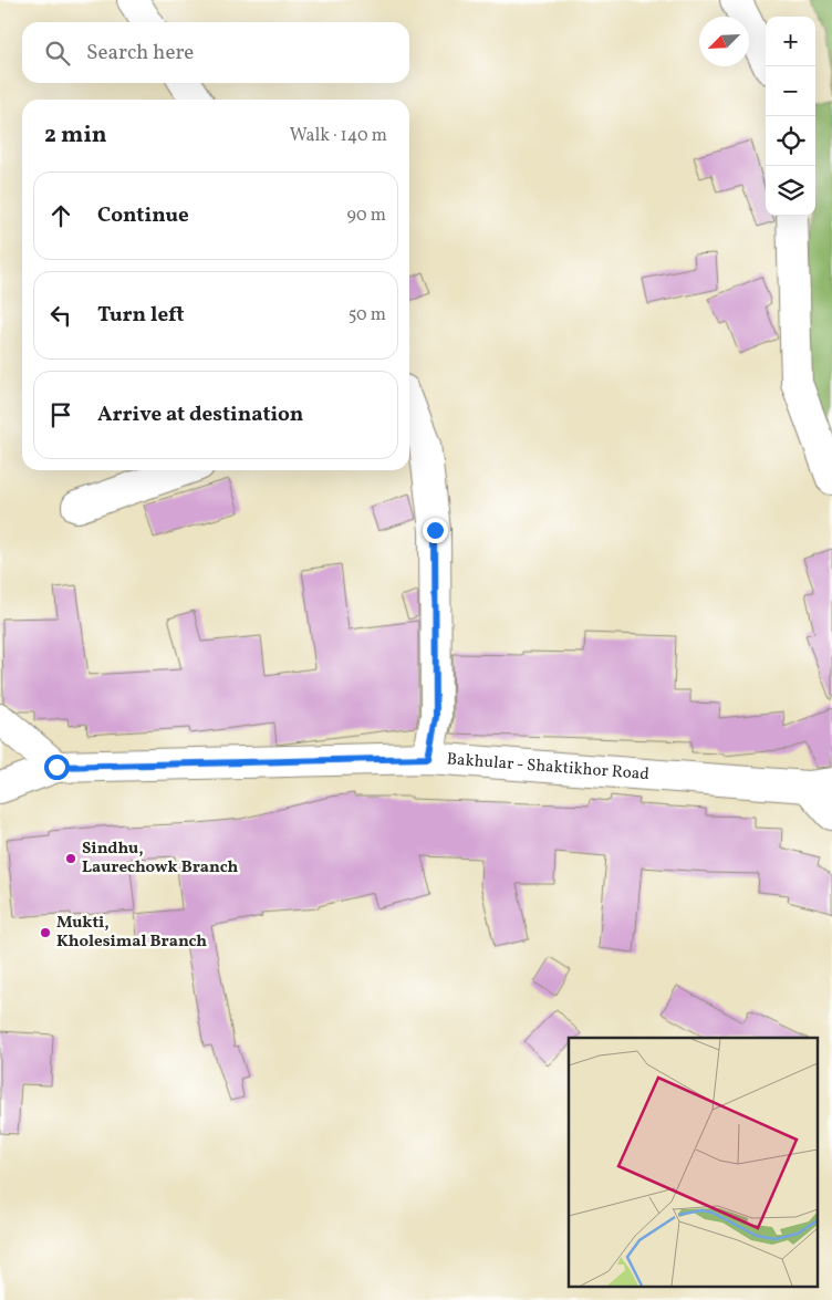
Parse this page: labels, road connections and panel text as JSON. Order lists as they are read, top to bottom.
{
  "streets": {
    "street": ["Bakhular - Shaktikhor Road"]
  },
  "places": ["Sindhu, Laurechowk Branch", "Mukti, Kholesimal Branch"],
  "north": "bottom left",
  "page": {
    "map_buttons": ["+", "−"],
    "search": "Search here",
    "heading": ["2 min", "Walk · 140 m"],
    "list": [
      ["Continue", "90 m"],
      ["Turn left", "50 m"],
      "Arrive at destination"
    ]
  }
}
